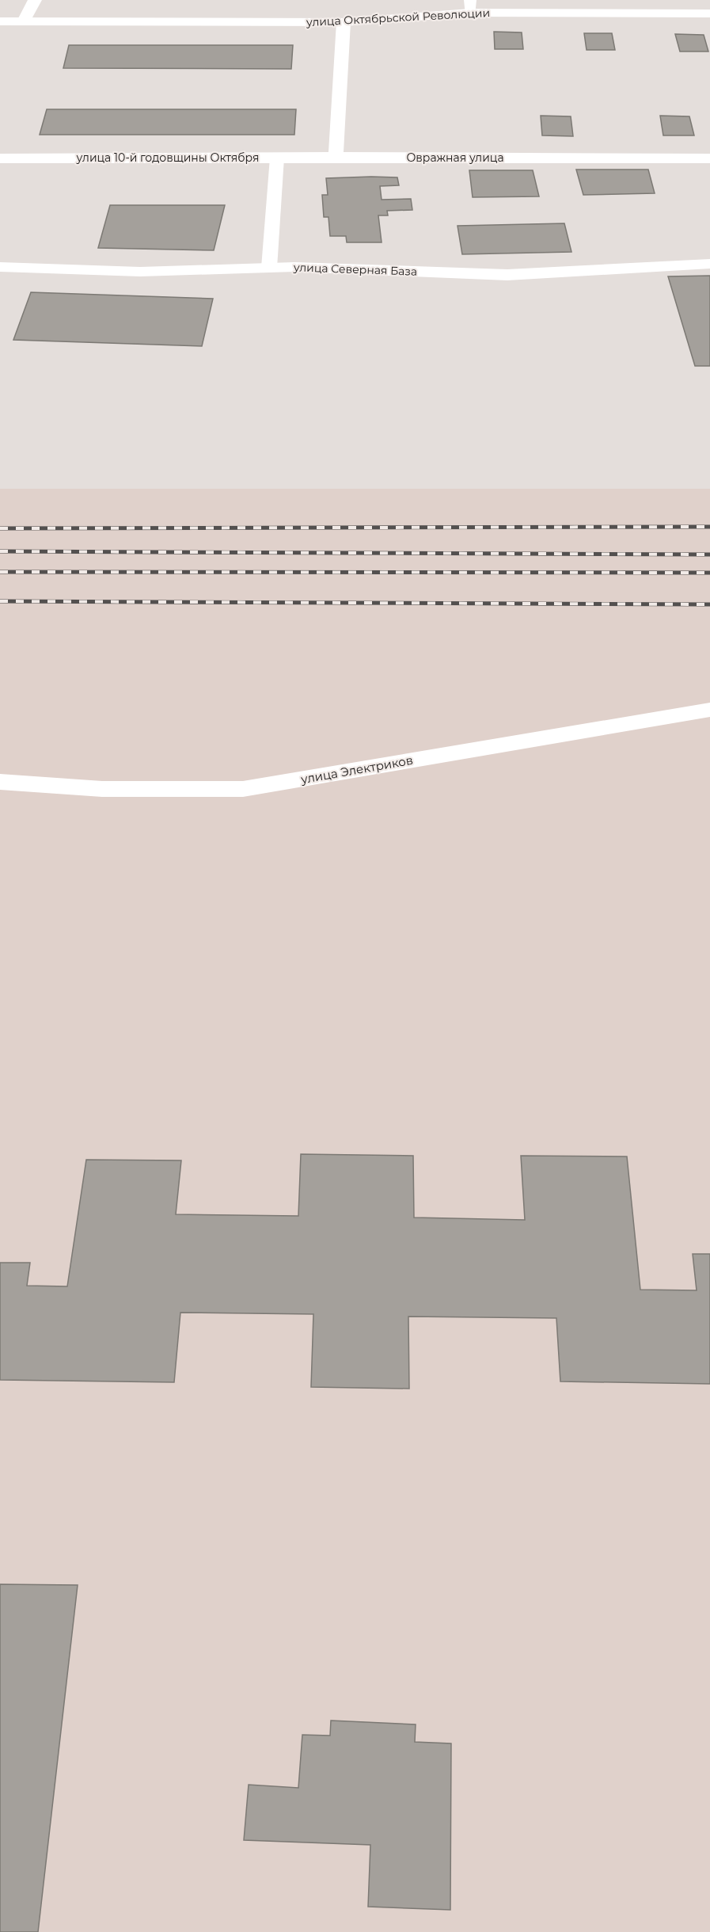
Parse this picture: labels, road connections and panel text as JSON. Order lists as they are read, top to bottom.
{
  "streets": {
    "street": [
      "улица Октябрьской Революции",
      "улица 10-й годовщины Октября",
      "Овражная улица",
      "улица Северная База",
      "улица Электриков"
    ]
  },
  "crossings": [
    ["улица 10-й годовщины Октября", "Овражная улица"]
  ]
}
